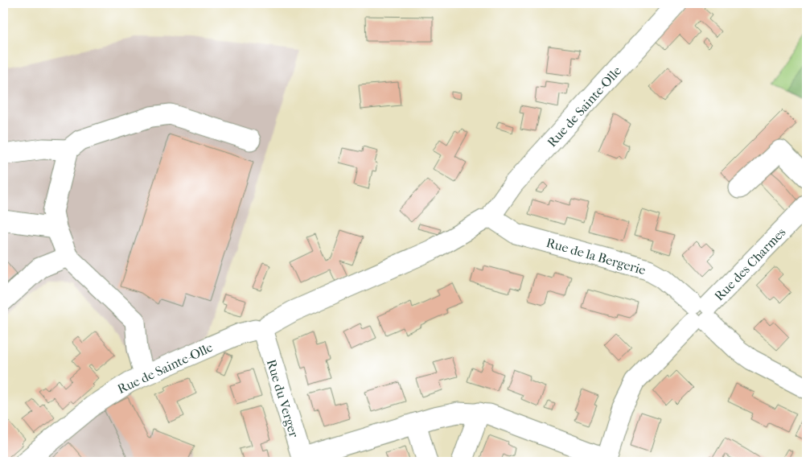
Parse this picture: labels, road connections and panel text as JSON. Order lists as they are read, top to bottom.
{
  "streets": {
    "street": [
      "Rue de Sainte-Olle",
      "Rue de la Bergerie",
      "Rue des Charmes",
      "Rue du Verger"
    ]
  },
  "crossings": [
    ["Rue de Sainte-Olle", "Rue de la Bergerie"],
    ["Rue de Sainte-Olle", "Rue du Verger"],
    ["Rue de la Bergerie", "Rue des Charmes"]
  ]
}
